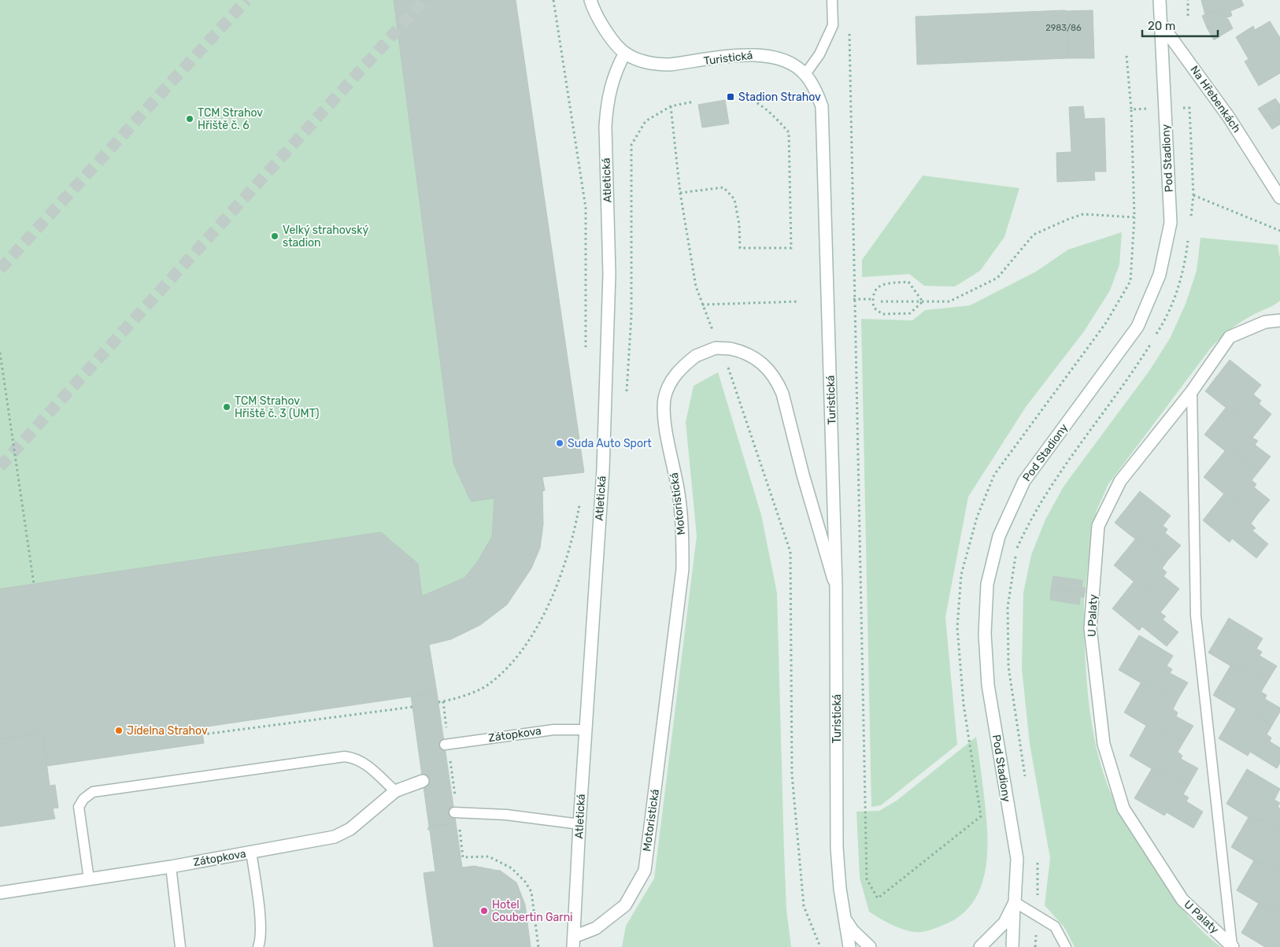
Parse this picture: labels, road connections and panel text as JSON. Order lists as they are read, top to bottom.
{
  "streets": {
    "street": [
      "Turistická",
      "Na Hřebenkách",
      "Pod Stadiony",
      "Atletická",
      "Motoristická",
      "U Palaty",
      "Zátopkova"
    ]
  },
  "crossings": [
    ["Turistická", "Atletická"],
    ["Turistická", "Motoristická"],
    ["Na Hřebenkách", "Pod Stadiony"],
    ["Atletická", "Motoristická"],
    ["Atletická", "Zátopkova"]
  ],
  "places": {
    "transit": ["Stadion Strahov"],
    "other": [
      "TCM Strahov Hřiště č. 6",
      "Velký strahovský stadion",
      "TCM Strahov Hřiště č. 3 (UMT)",
      "Suda Auto Sport",
      "Jídelna Strahov",
      "Hotel Coubertin Garni"
    ]
  },
  "house_numbers": ["2983/86"],
  "scale_bar": "20 m"
}
